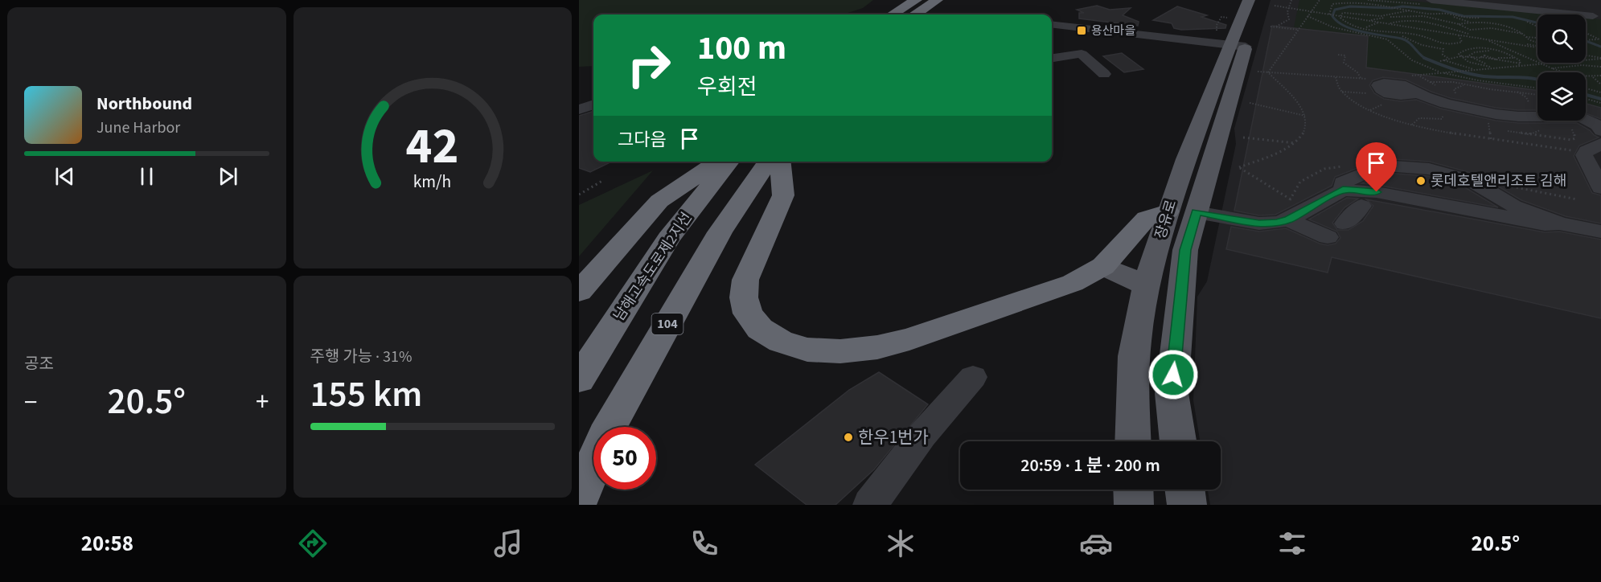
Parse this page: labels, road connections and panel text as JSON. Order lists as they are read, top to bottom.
{
  "streets": {
    "highway": ["남해고속도로제2지선", "104"],
    "main road": ["장유로"]
  },
  "places": {
    "transit": ["용산마을"],
    "other": ["롯데호텔앤리조트 김해", "한우1번가"]
  },
  "page": {
    "turn": ["100 m", "우회전"],
    "song": ["Northbound", "June Harbor"],
    "then": "그다음",
    "tile": [
      "공조",
      ["주행 가능 · 31%", "155 km"]
    ],
    "heat": ["−", "20.5°", "+"],
    "limit": "50",
    "trip": "20:59 · 1 분 · 200 m",
    "tabs": ["20:58", "20.5°"],
    "gauge": ["42", "km/h"]
  }
}
